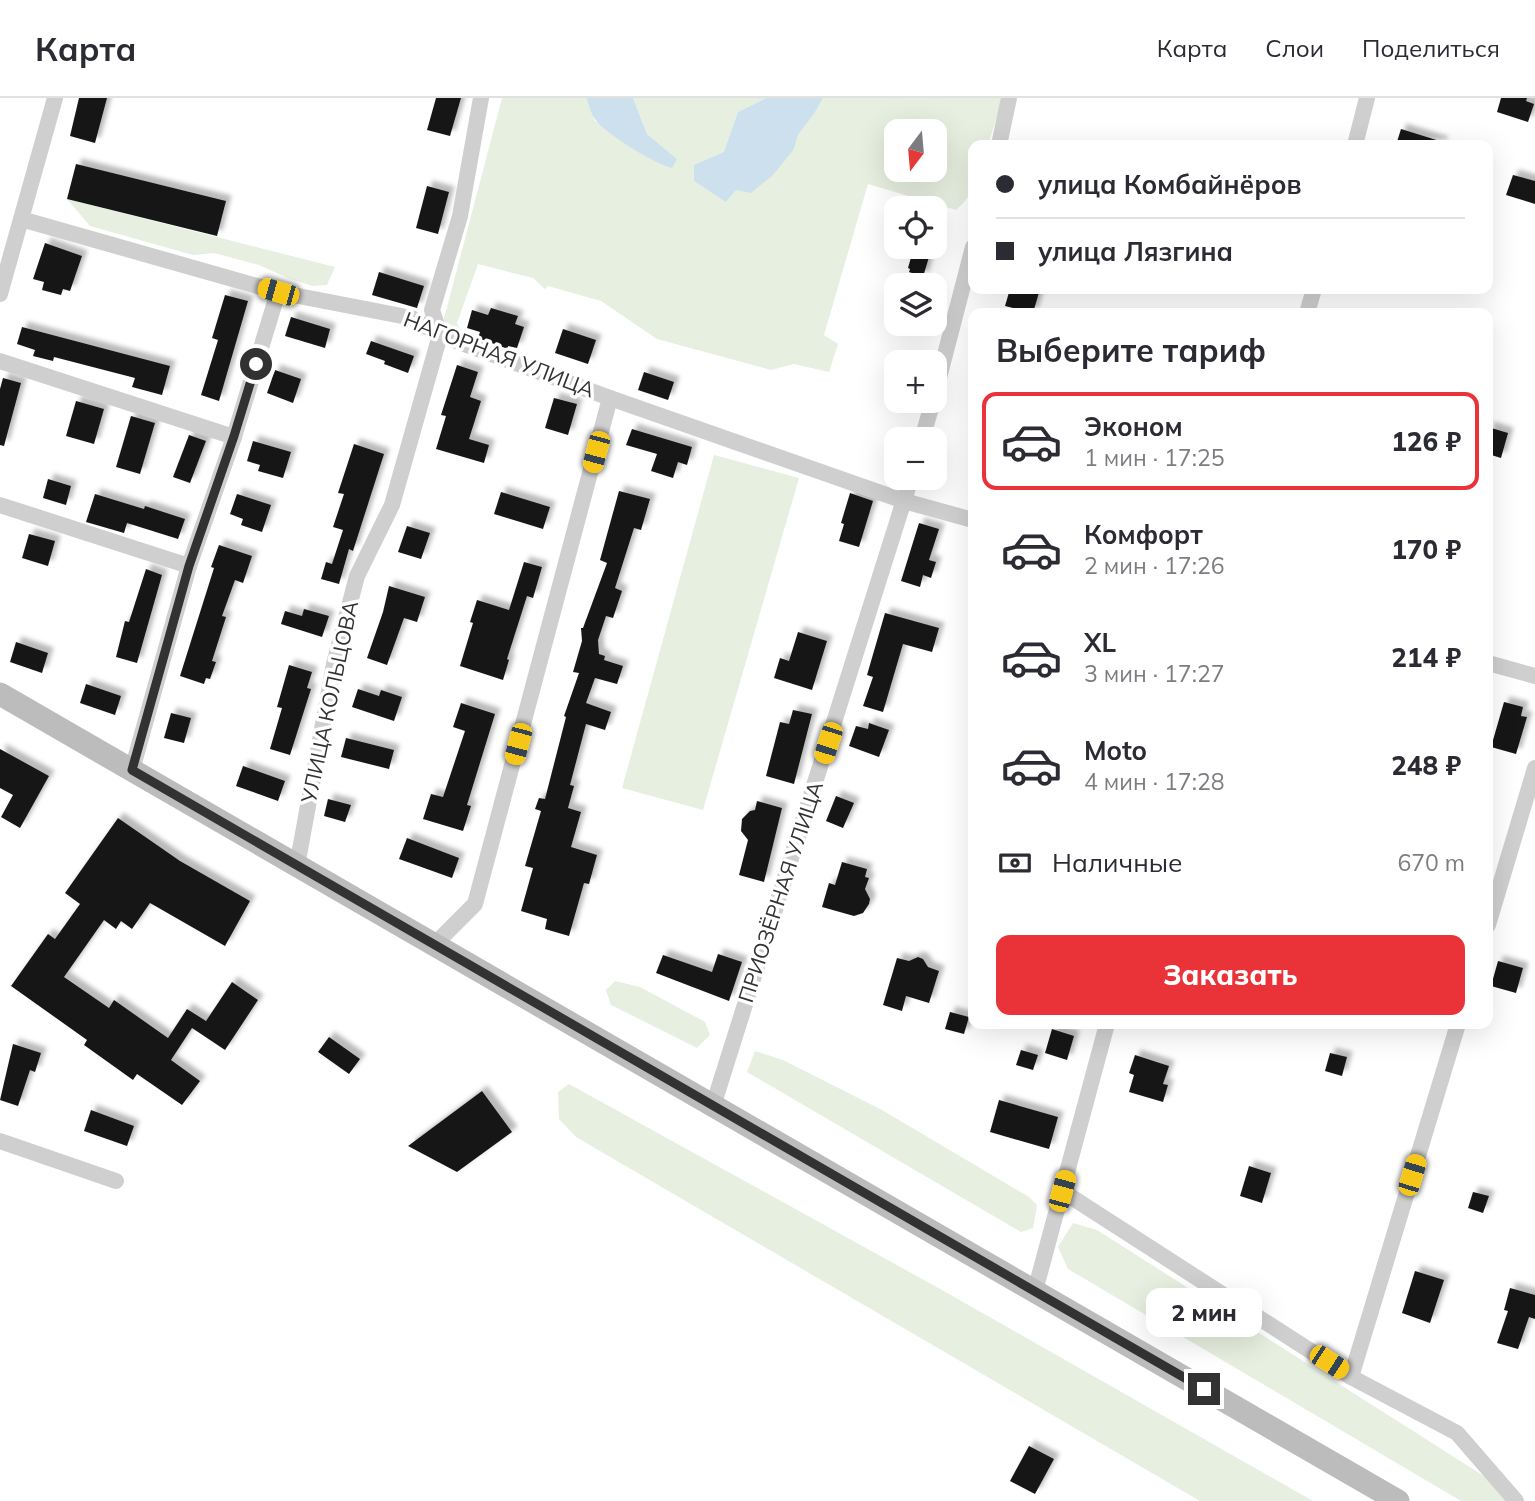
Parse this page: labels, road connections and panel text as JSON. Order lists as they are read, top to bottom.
{
  "streets": {
    "street": ["НАГОРНАЯ УЛИЦА", "УЛИЦА КОЛЬЦОВА", "ПРИОЗЁРНАЯ УЛИЦА"]
  },
  "crossings": [
    ["НАГОРНАЯ УЛИЦА", "УЛИЦА КОЛЬЦОВА"],
    ["НАГОРНАЯ УЛИЦА", "ПРИОЗЁРНАЯ УЛИЦА"]
  ],
  "north": "bottom",
  "page": {
    "header": "Карта",
    "nav": ["Карта", "Слои", "Поделиться"],
    "map_buttons": ["+", "−"],
    "banner": ["улица Комбайнёров", "улица Лязгина"],
    "heading": "Выберите тариф",
    "list": [
      {
        "name": "Эконом",
        "note": "1 мин · 17:25",
        "value": "126 ₽"
      },
      {
        "name": "Комфорт",
        "note": "2 мин · 17:26",
        "value": "170 ₽"
      },
      {
        "name": "XL",
        "note": "3 мин · 17:27",
        "value": "214 ₽"
      },
      {
        "name": "Moto",
        "note": "4 мин · 17:28",
        "value": "248 ₽"
      }
    ],
    "pay": ["Наличные", "670 m"],
    "buttons": "Заказать",
    "bubble": "2 мин"
  }
}
